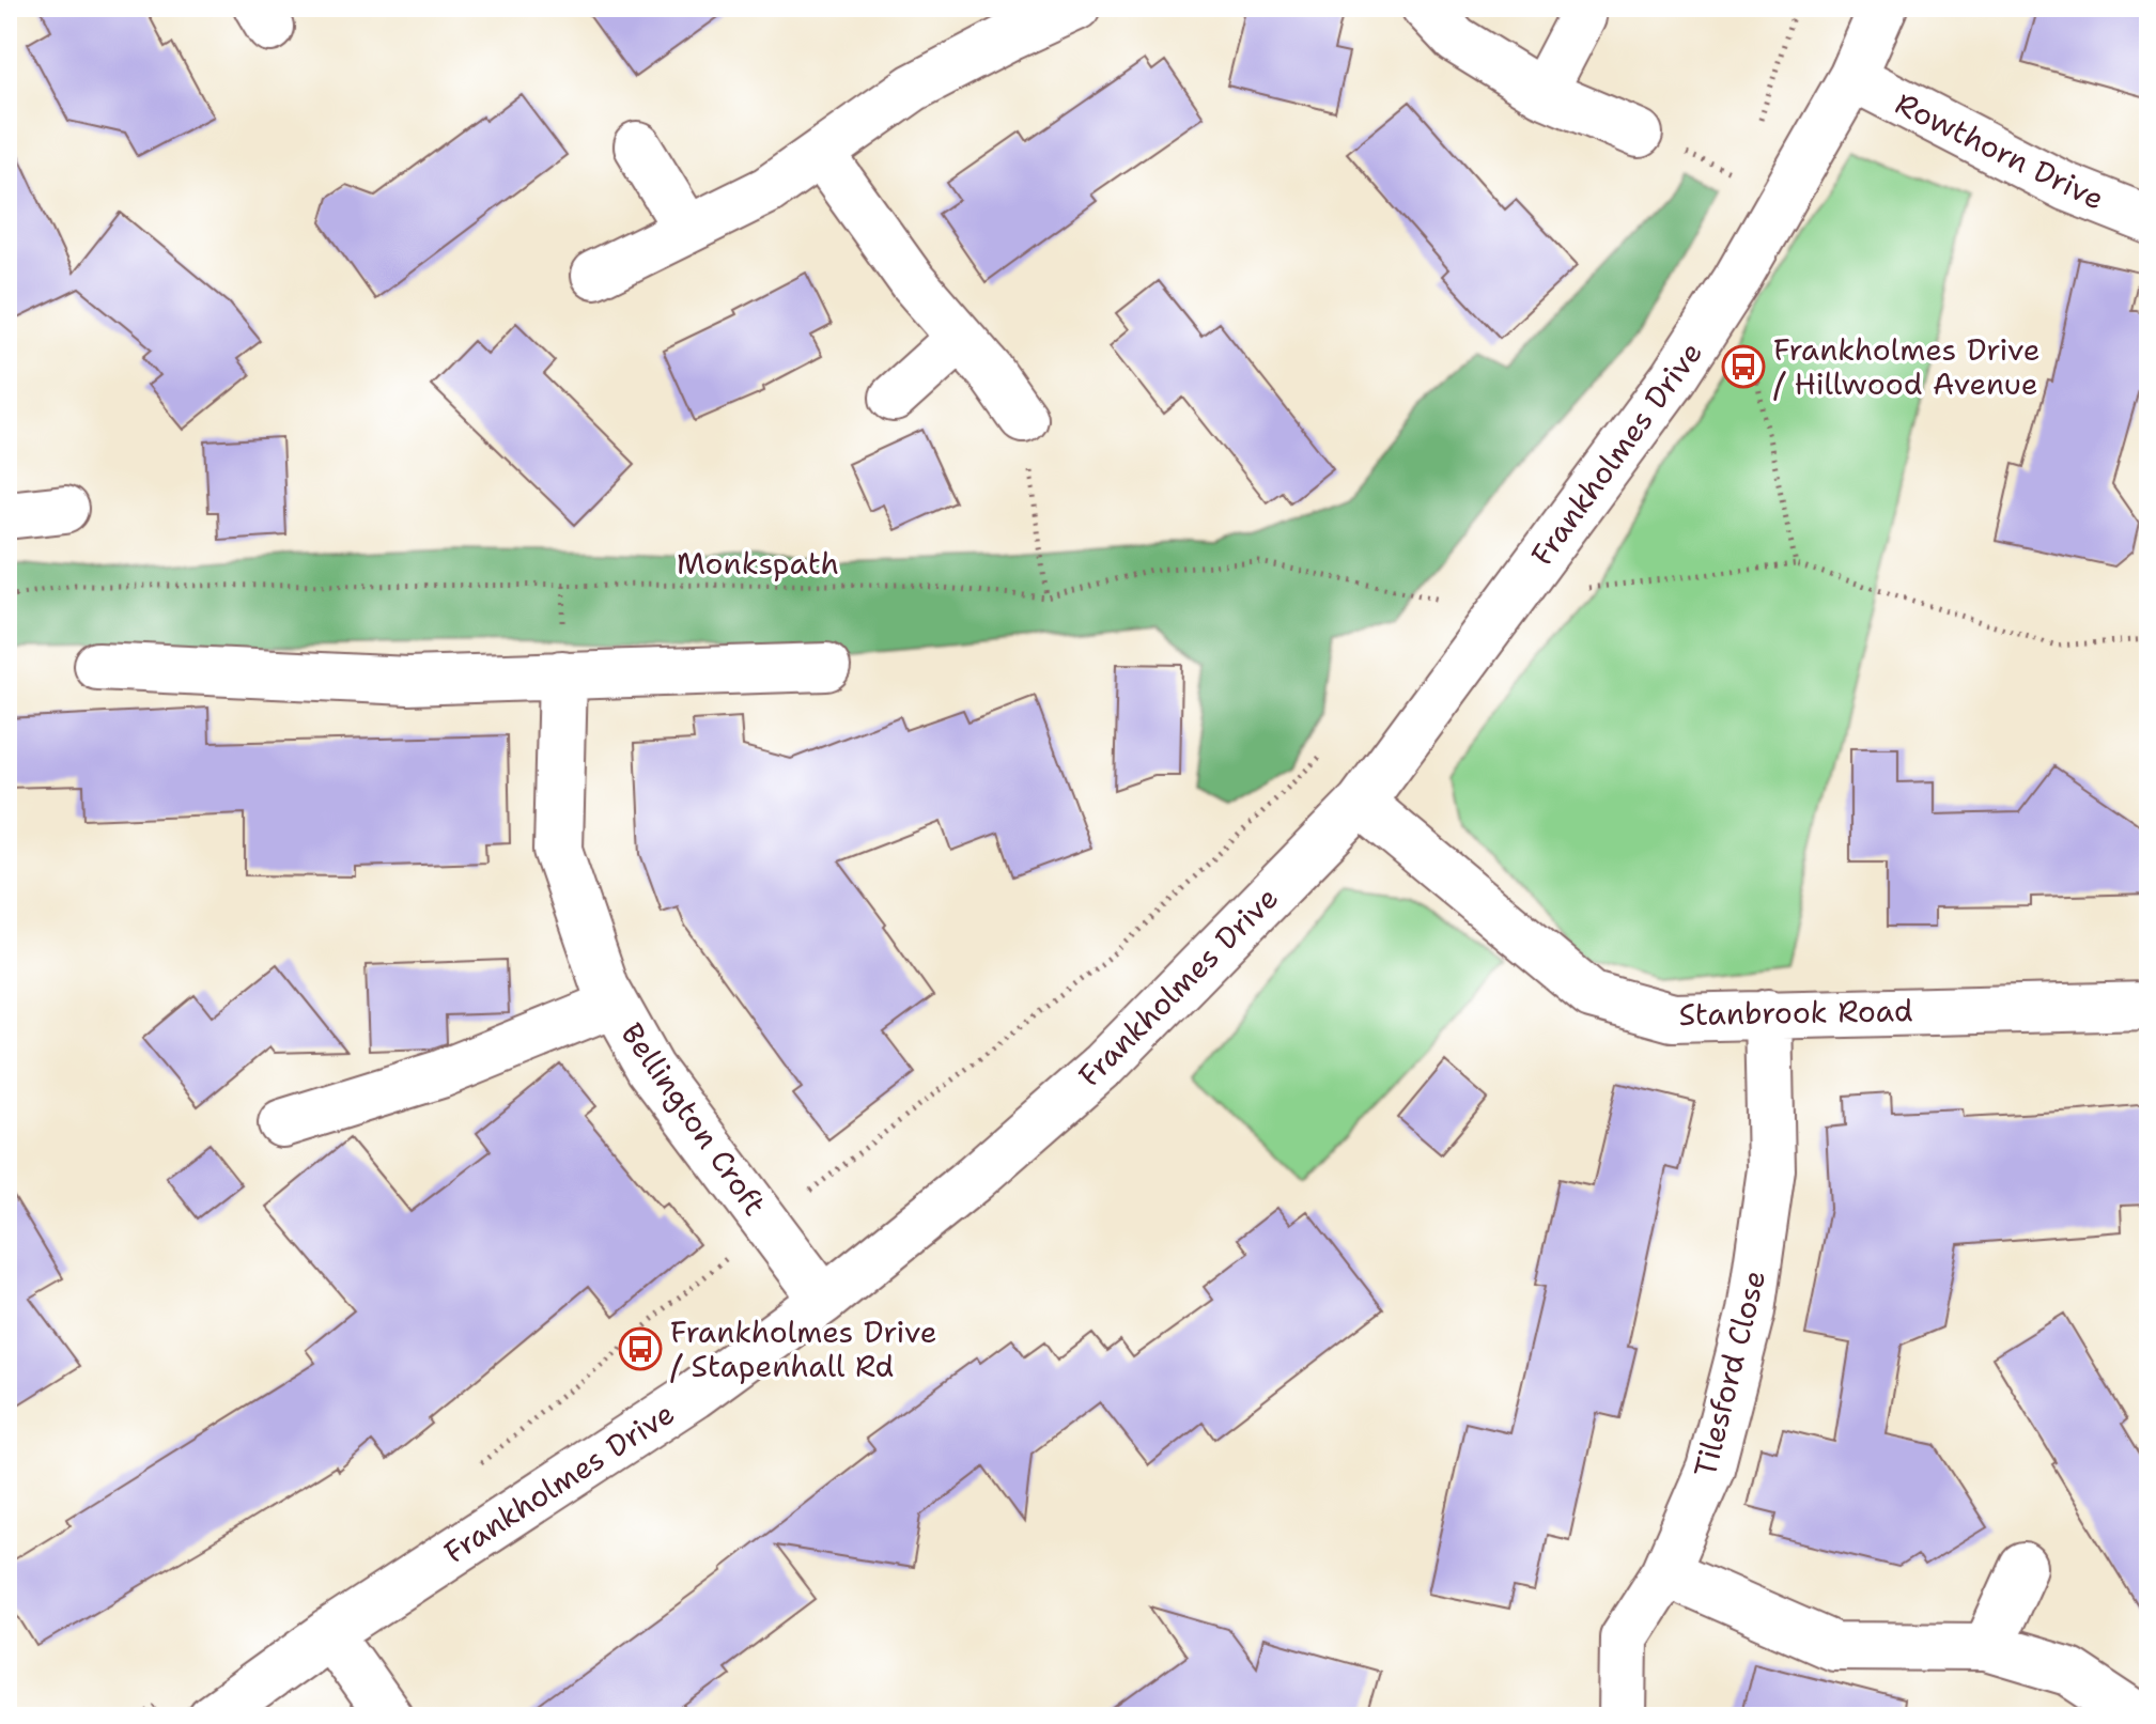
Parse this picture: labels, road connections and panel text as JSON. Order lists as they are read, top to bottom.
{
  "streets": {
    "street": [
      "Rowthorn Drive",
      "Frankholmes Drive",
      "Stanbrook Road",
      "Bellington Croft",
      "Tilesford Close"
    ],
    "path": ["Monkspath"]
  },
  "crossings": [
    ["Rowthorn Drive", "Frankholmes Drive"],
    ["Frankholmes Drive", "Monkspath"],
    ["Frankholmes Drive", "Stanbrook Road"],
    ["Frankholmes Drive", "Bellington Croft"],
    ["Stanbrook Road", "Tilesford Close"]
  ],
  "places": {
    "bus stop": ["Frankholmes Drive / Hillwood Avenue", "Frankholmes Drive / Stapenhall Rd"]
  }
}
